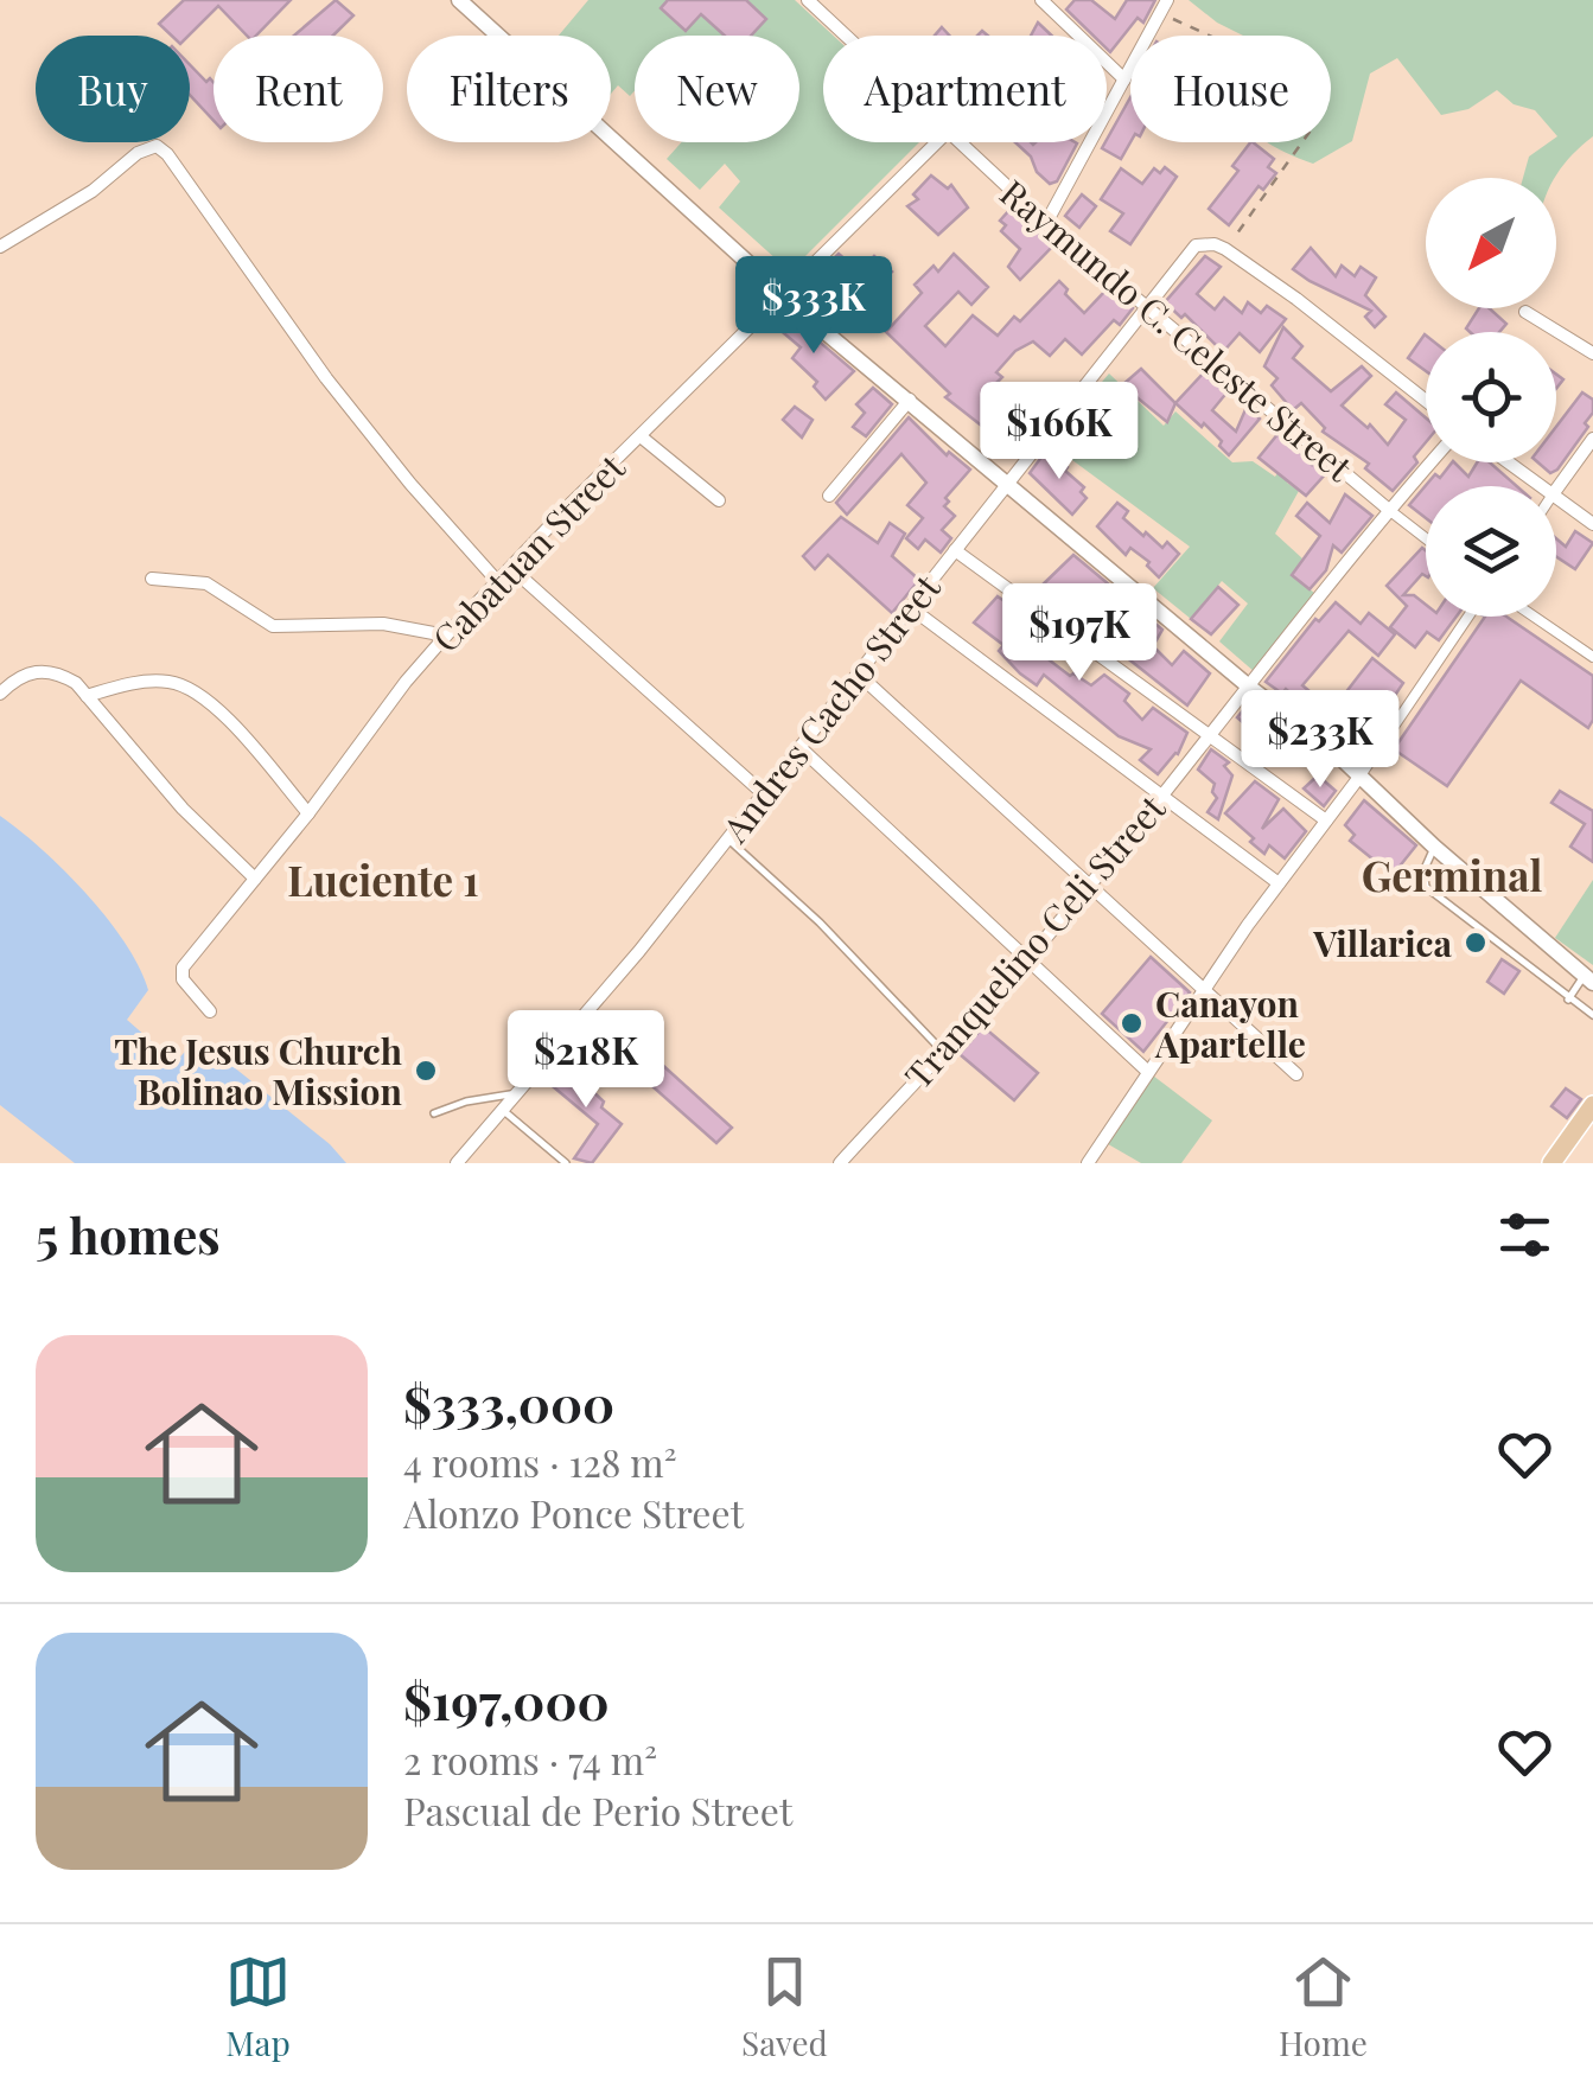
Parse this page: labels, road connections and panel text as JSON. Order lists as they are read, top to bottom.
{
  "streets": {
    "street": [
      "Raymundo C. Celeste Street",
      "Cabatuan Street",
      "Andres Cacho Street",
      "Tranquelino Celi Street"
    ]
  },
  "crossings": [
    ["Raymundo C. Celeste Street", "Andres Cacho Street"],
    ["Raymundo C. Celeste Street", "Tranquelino Celi Street"]
  ],
  "districts": ["Germinal", "Luciente 1"],
  "places": ["Villarica", "Canayon Apartelle", "The Jesus Church Bolinao Mission"],
  "north": "bottom left",
  "page": {
    "chip": [
      "Buy",
      "Rent",
      "Filters",
      "New",
      "Apartment",
      "House"
    ],
    "price": [
      "$333K",
      "$166K",
      "$197K",
      "$233K",
      "$218K"
    ],
    "heading": "5 homes",
    "list": [
      {
        "name": "$333,000",
        "note": "4 rooms · 128 m² · Alonzo Ponce Street"
      },
      {
        "name": "$197,000",
        "note": "2 rooms · 74 m² · Pascual de Perio Street"
      }
    ],
    "tabs": ["Map", "Saved", "Home"]
  }
}
